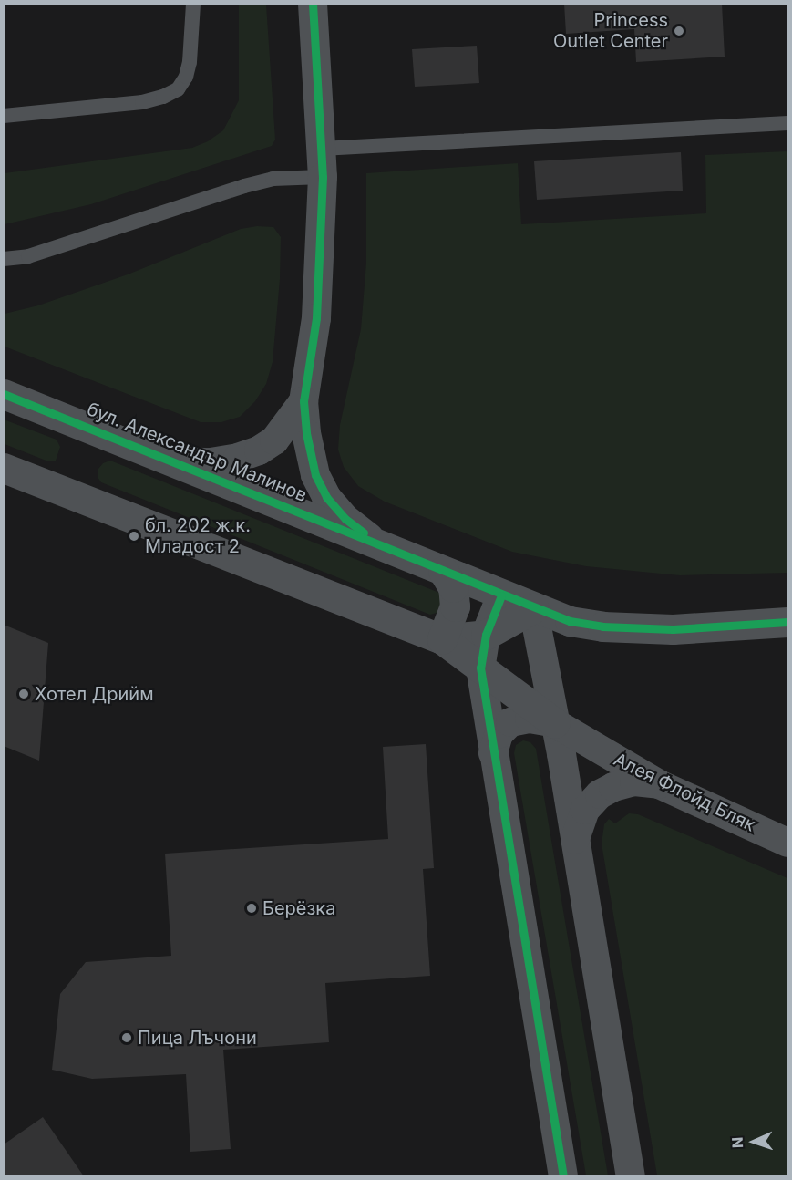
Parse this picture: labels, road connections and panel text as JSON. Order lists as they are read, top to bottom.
{
  "streets": {
    "street": ["бул. Александър Малинов", "Алея Флойд Бляк"]
  },
  "places": [
    "Princess Outlet Center",
    "бл. 202 ж.к. Младост 2",
    "Хотел Дрийм",
    "Берёзка",
    "Пица Лъчони"
  ],
  "north": "left"
}
